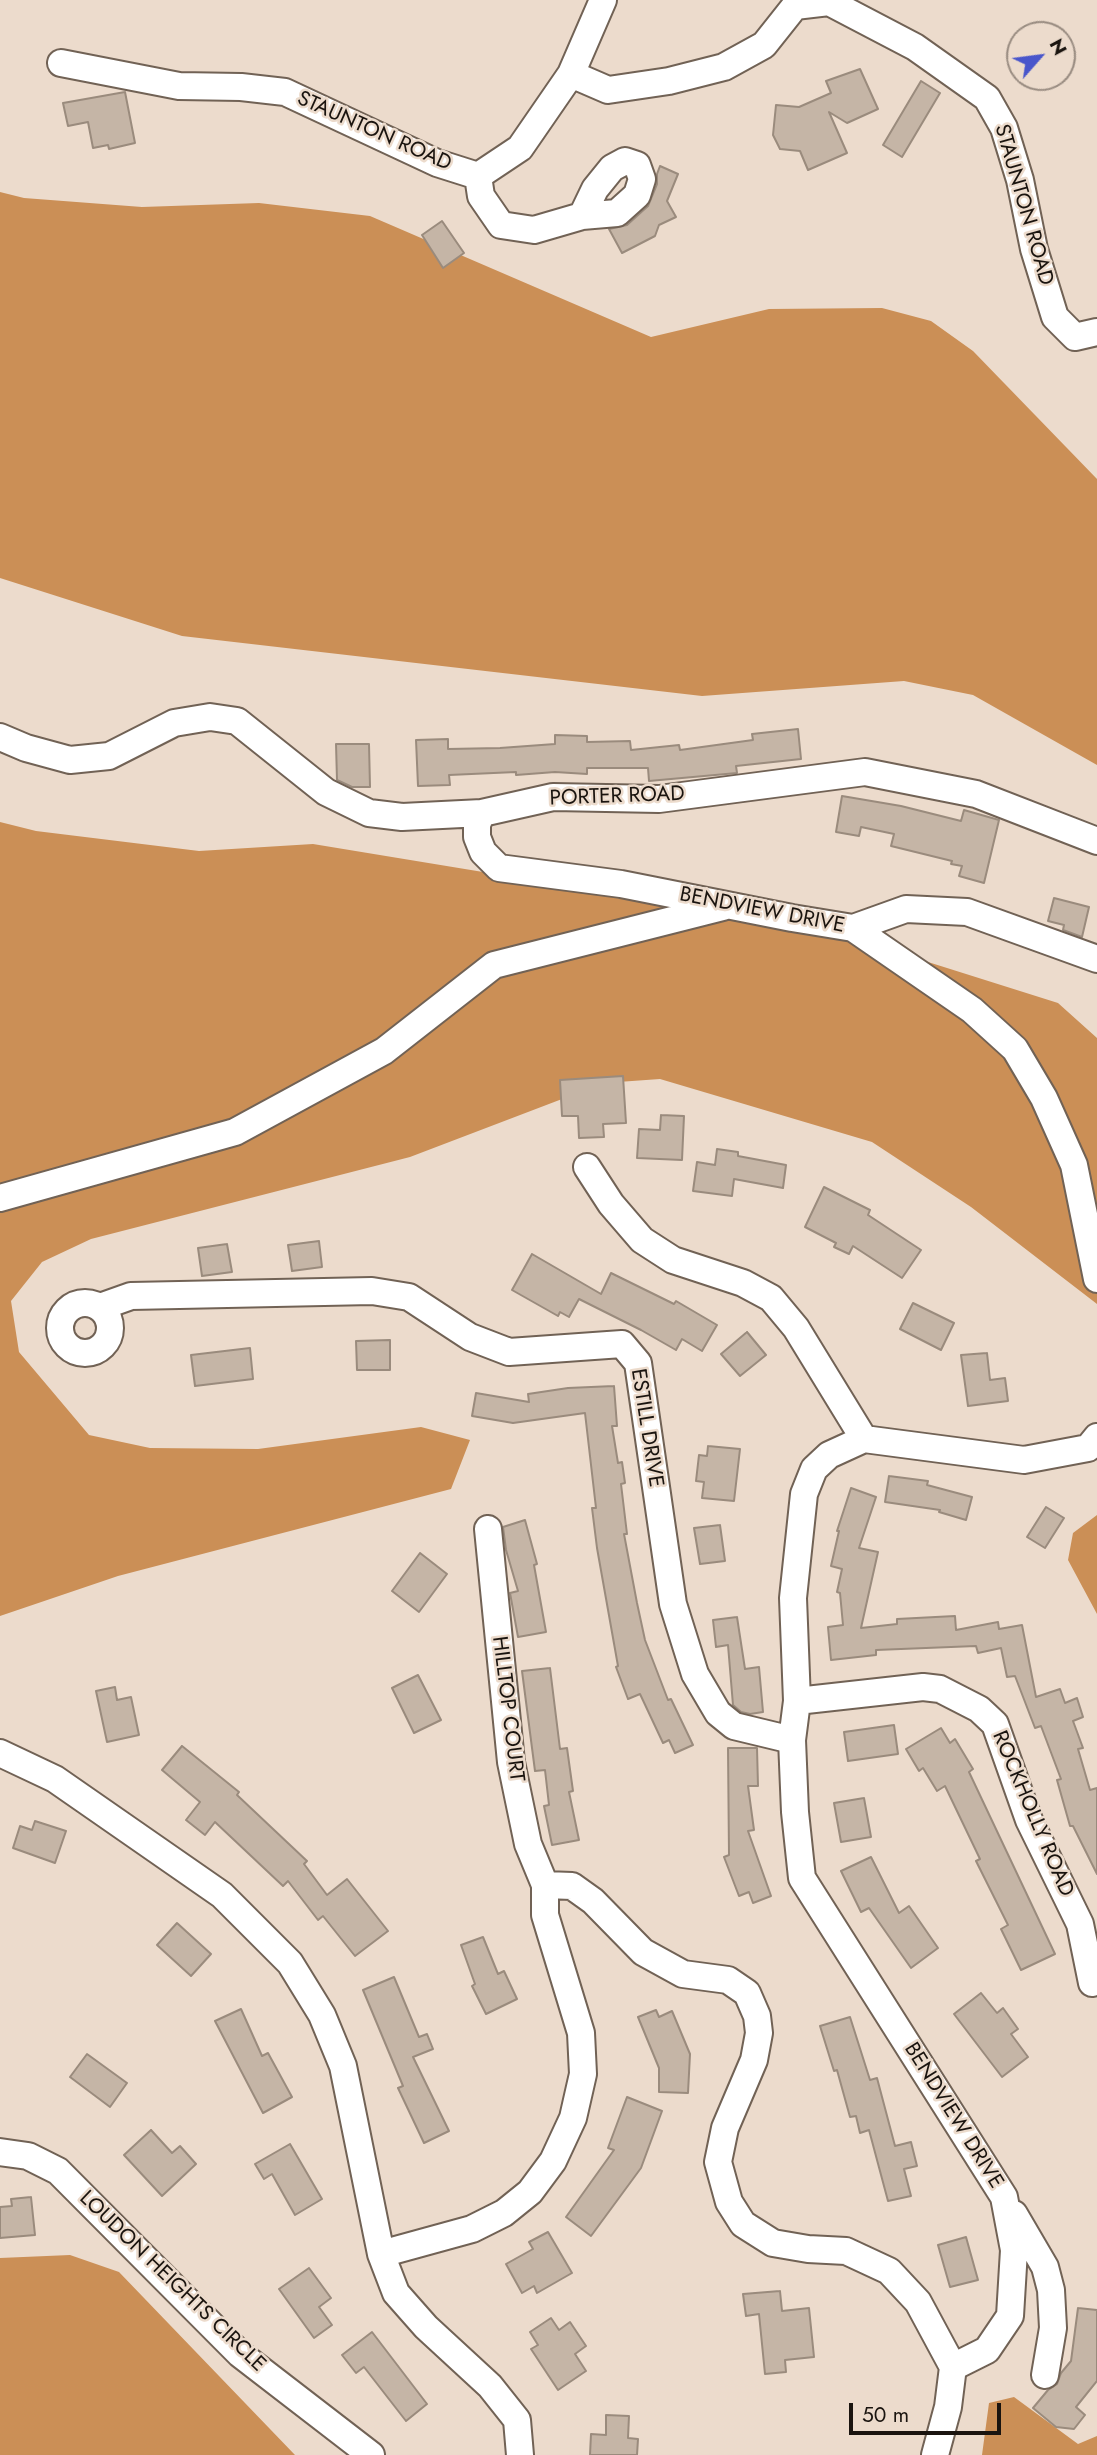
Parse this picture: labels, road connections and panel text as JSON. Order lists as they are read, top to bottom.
{
  "streets": {
    "street": [
      "STAUNTON ROAD",
      "PORTER ROAD",
      "BENDVIEW DRIVE",
      "ESTILL DRIVE",
      "HILLTOP COURT",
      "ROCKHOLLY ROAD",
      "LOUDON HEIGHTS CIRCLE"
    ]
  },
  "crossings": [
    ["PORTER ROAD", "BENDVIEW DRIVE"],
    ["BENDVIEW DRIVE", "ESTILL DRIVE"],
    ["BENDVIEW DRIVE", "ROCKHOLLY ROAD"]
  ],
  "scale_bar": "50 m",
  "north": "top right"
}
